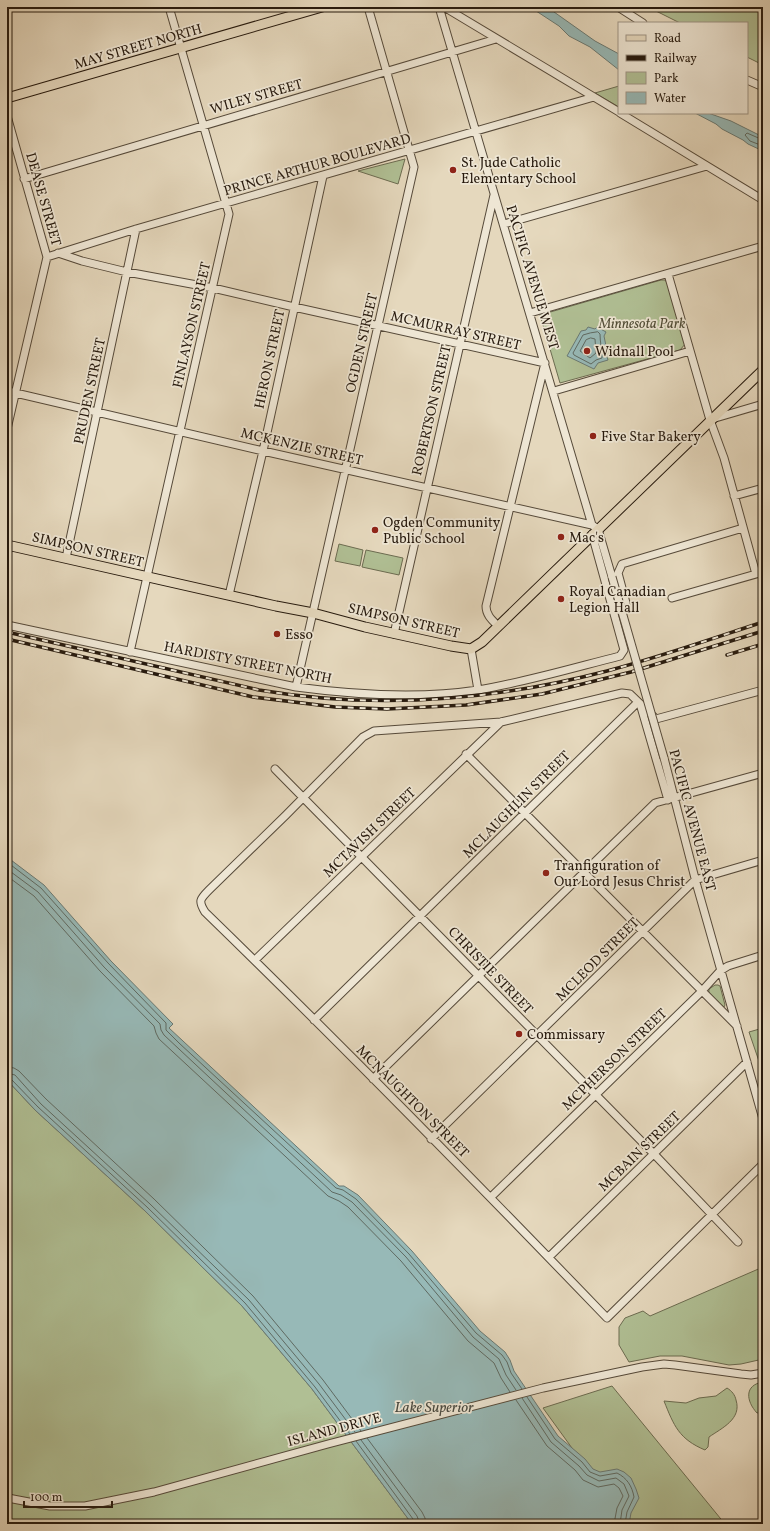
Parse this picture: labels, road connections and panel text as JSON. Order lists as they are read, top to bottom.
{
  "streets": {
    "main road": ["MAY STREET NORTH", "SIMPSON STREET"],
    "street": [
      "WILEY STREET",
      "PRINCE ARTHUR BOULEVARD",
      "DEASE STREET",
      "PACIFIC AVENUE WEST",
      "FINLAYSON STREET",
      "MCMURRAY STREET",
      "OGDEN STREET",
      "HERON STREET",
      "PRUDEN STREET",
      "ROBERTSON STREET",
      "MCKENZIE STREET",
      "HARDISTY STREET NORTH",
      "MCLAUGHLIN STREET",
      "PACIFIC AVENUE EAST",
      "MCTAVISH STREET",
      "MCLEOD STREET",
      "CHRISTIE STREET",
      "MCPHERSON STREET",
      "MCNAUGHTON STREET",
      "MCBAIN STREET",
      "ISLAND DRIVE"
    ]
  },
  "crossings": [
    ["MAY STREET NORTH", "FINLAYSON STREET"],
    ["WILEY STREET", "DEASE STREET"],
    ["WILEY STREET", "PACIFIC AVENUE WEST"],
    ["WILEY STREET", "FINLAYSON STREET"],
    ["WILEY STREET", "OGDEN STREET"],
    ["PRINCE ARTHUR BOULEVARD", "DEASE STREET"],
    ["PRINCE ARTHUR BOULEVARD", "PACIFIC AVENUE WEST"],
    ["PRINCE ARTHUR BOULEVARD", "FINLAYSON STREET"],
    ["PRINCE ARTHUR BOULEVARD", "MCMURRAY STREET"],
    ["PRINCE ARTHUR BOULEVARD", "OGDEN STREET"],
    ["PRINCE ARTHUR BOULEVARD", "HERON STREET"],
    ["PRINCE ARTHUR BOULEVARD", "PRUDEN STREET"],
    ["DEASE STREET", "MCKENZIE STREET"],
    ["PACIFIC AVENUE WEST", "MCMURRAY STREET"],
    ["PACIFIC AVENUE WEST", "ROBERTSON STREET"],
    ["PACIFIC AVENUE WEST", "MCKENZIE STREET"],
    ["PACIFIC AVENUE WEST", "SIMPSON STREET"],
    ["PACIFIC AVENUE WEST", "HARDISTY STREET NORTH"],
    ["PACIFIC AVENUE WEST", "PACIFIC AVENUE EAST"],
    ["FINLAYSON STREET", "MCMURRAY STREET"],
    ["FINLAYSON STREET", "MCKENZIE STREET"],
    ["FINLAYSON STREET", "SIMPSON STREET"],
    ["FINLAYSON STREET", "HARDISTY STREET NORTH"],
    ["MCMURRAY STREET", "OGDEN STREET"],
    ["MCMURRAY STREET", "HERON STREET"],
    ["MCMURRAY STREET", "PRUDEN STREET"],
    ["MCMURRAY STREET", "ROBERTSON STREET"],
    ["OGDEN STREET", "MCKENZIE STREET"],
    ["OGDEN STREET", "SIMPSON STREET"],
    ["OGDEN STREET", "HARDISTY STREET NORTH"],
    ["HERON STREET", "MCKENZIE STREET"],
    ["HERON STREET", "SIMPSON STREET"],
    ["PRUDEN STREET", "MCKENZIE STREET"],
    ["PRUDEN STREET", "SIMPSON STREET"],
    ["ROBERTSON STREET", "MCKENZIE STREET"],
    ["ROBERTSON STREET", "SIMPSON STREET"],
    ["MCKENZIE STREET", "SIMPSON STREET"],
    ["MCKENZIE STREET", "HARDISTY STREET NORTH"],
    ["MCKENZIE STREET", "PACIFIC AVENUE EAST"],
    ["SIMPSON STREET", "HARDISTY STREET NORTH"],
    ["SIMPSON STREET", "PACIFIC AVENUE EAST"],
    ["HARDISTY STREET NORTH", "PACIFIC AVENUE EAST"],
    ["MCLAUGHLIN STREET", "CHRISTIE STREET"],
    ["MCLAUGHLIN STREET", "MCNAUGHTON STREET"],
    ["PACIFIC AVENUE EAST", "MCLEOD STREET"],
    ["PACIFIC AVENUE EAST", "MCPHERSON STREET"],
    ["PACIFIC AVENUE EAST", "MCBAIN STREET"],
    ["MCTAVISH STREET", "CHRISTIE STREET"],
    ["MCTAVISH STREET", "MCNAUGHTON STREET"],
    ["MCLEOD STREET", "CHRISTIE STREET"],
    ["MCLEOD STREET", "MCNAUGHTON STREET"],
    ["CHRISTIE STREET", "MCPHERSON STREET"],
    ["CHRISTIE STREET", "MCNAUGHTON STREET"],
    ["CHRISTIE STREET", "MCBAIN STREET"],
    ["MCPHERSON STREET", "MCNAUGHTON STREET"],
    ["MCNAUGHTON STREET", "MCBAIN STREET"]
  ],
  "water": ["Lake Superior"],
  "parks": ["Minnesota Park"],
  "places": [
    "St. Jude Catholic Elementary School",
    "Widnall Pool",
    "Five Star Bakery",
    "Ogden Community Public School",
    "Mac's",
    "Royal Canadian Legion Hall",
    "Esso",
    "Tranfiguration of Our Lord Jesus Christ",
    "Commissary"
  ],
  "legend": [
    "Road",
    "Railway",
    "Park",
    "Water"
  ],
  "scale_bar": "100 m"
}
